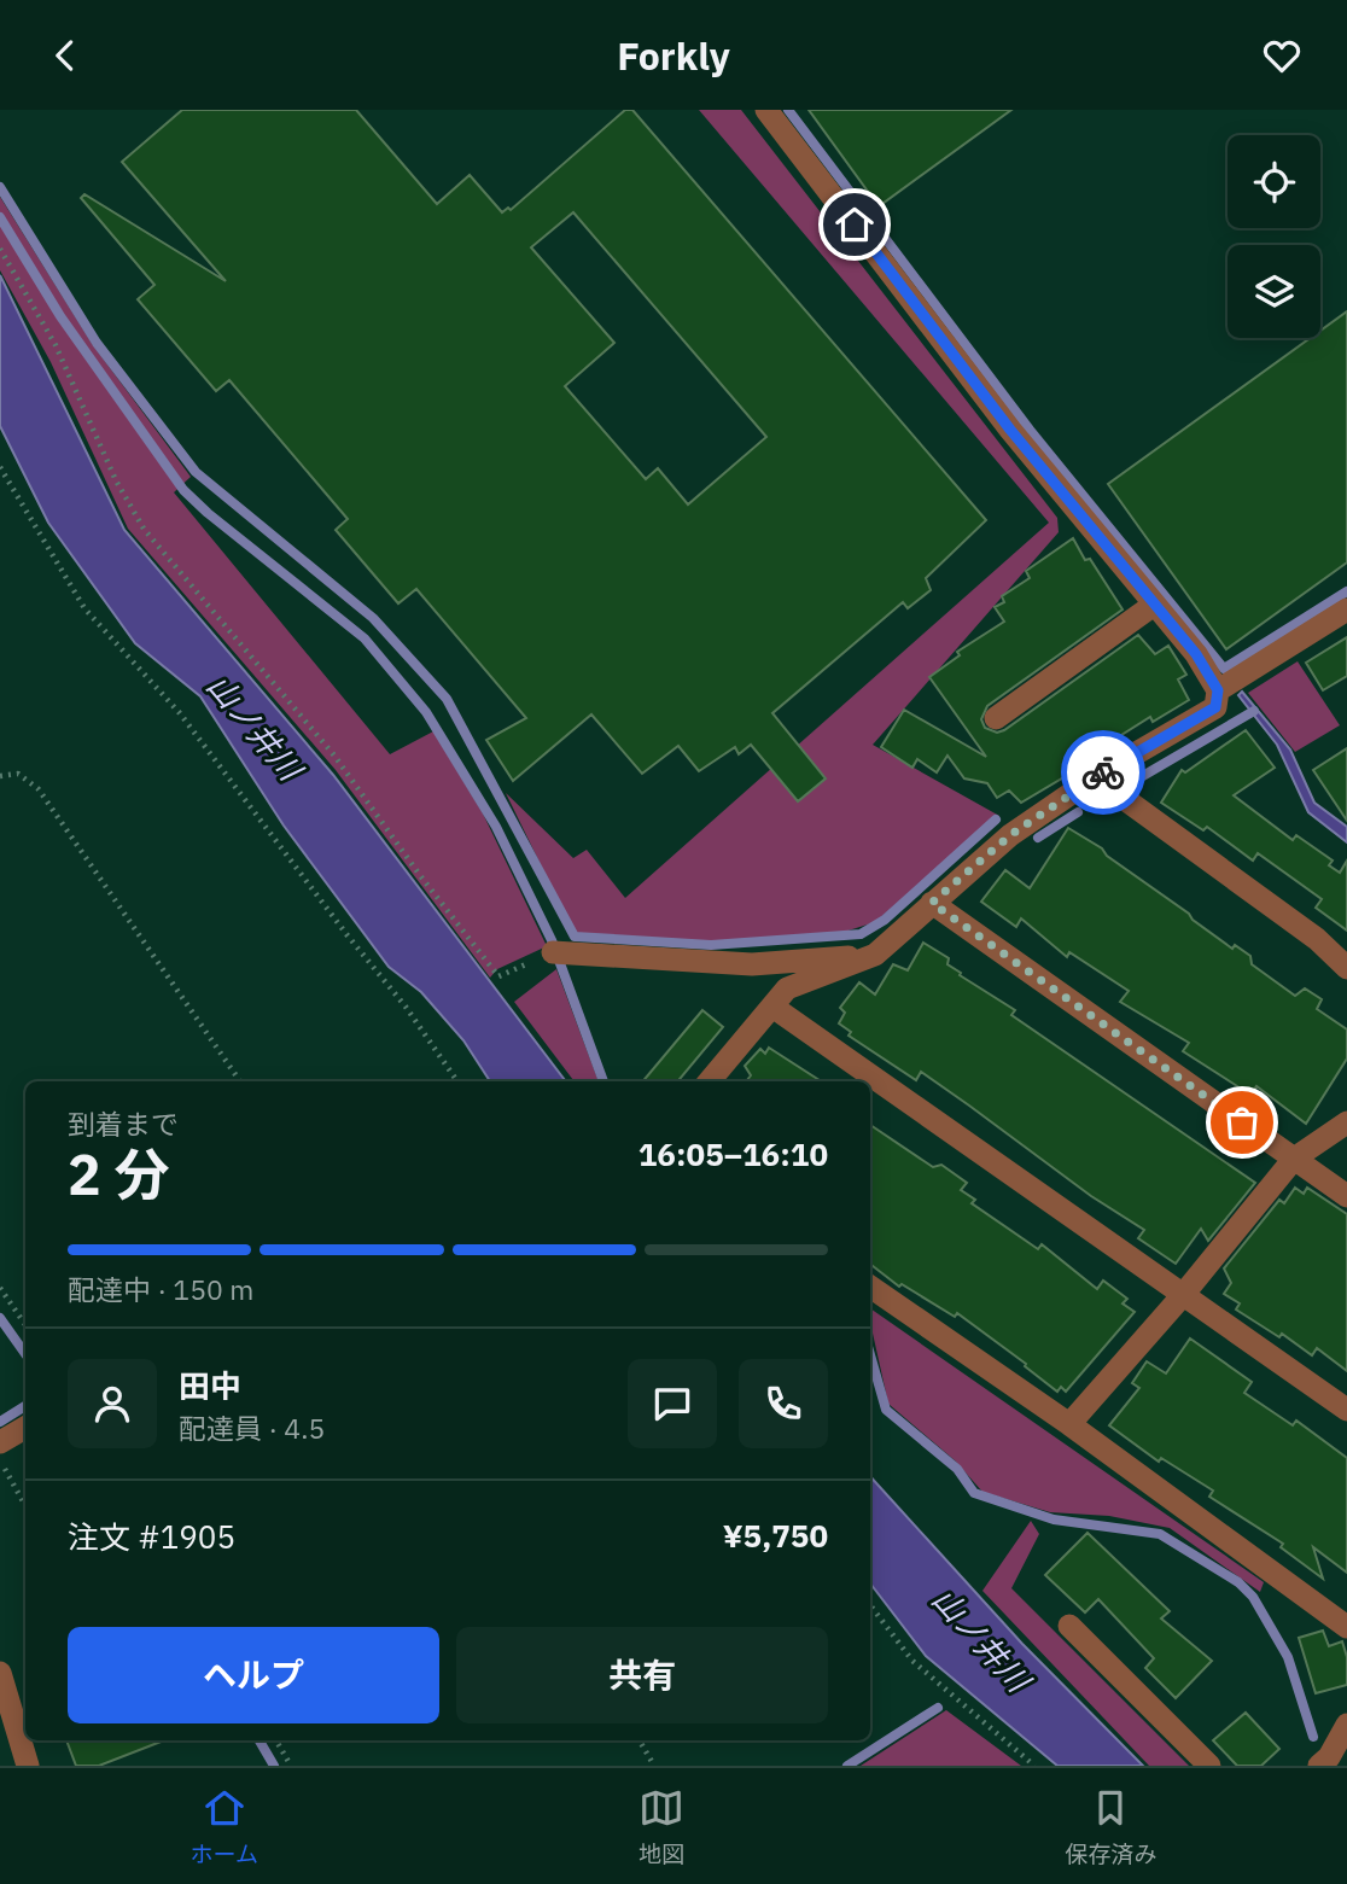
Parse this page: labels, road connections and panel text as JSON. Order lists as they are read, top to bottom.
{
  "water": ["山ノ井川"],
  "page": {
    "header": "Forkly",
    "heading": ["2 分", "到着まで", "16:05–16:10"],
    "panel": [
      "田中",
      "配達員 · 4.5",
      "注文 #1905",
      "¥5,750"
    ],
    "bar": "配達中 · 150 m",
    "buttons": ["ヘルプ", "共有"],
    "tabs": ["ホーム", "地図", "保存済み"]
  }
}
